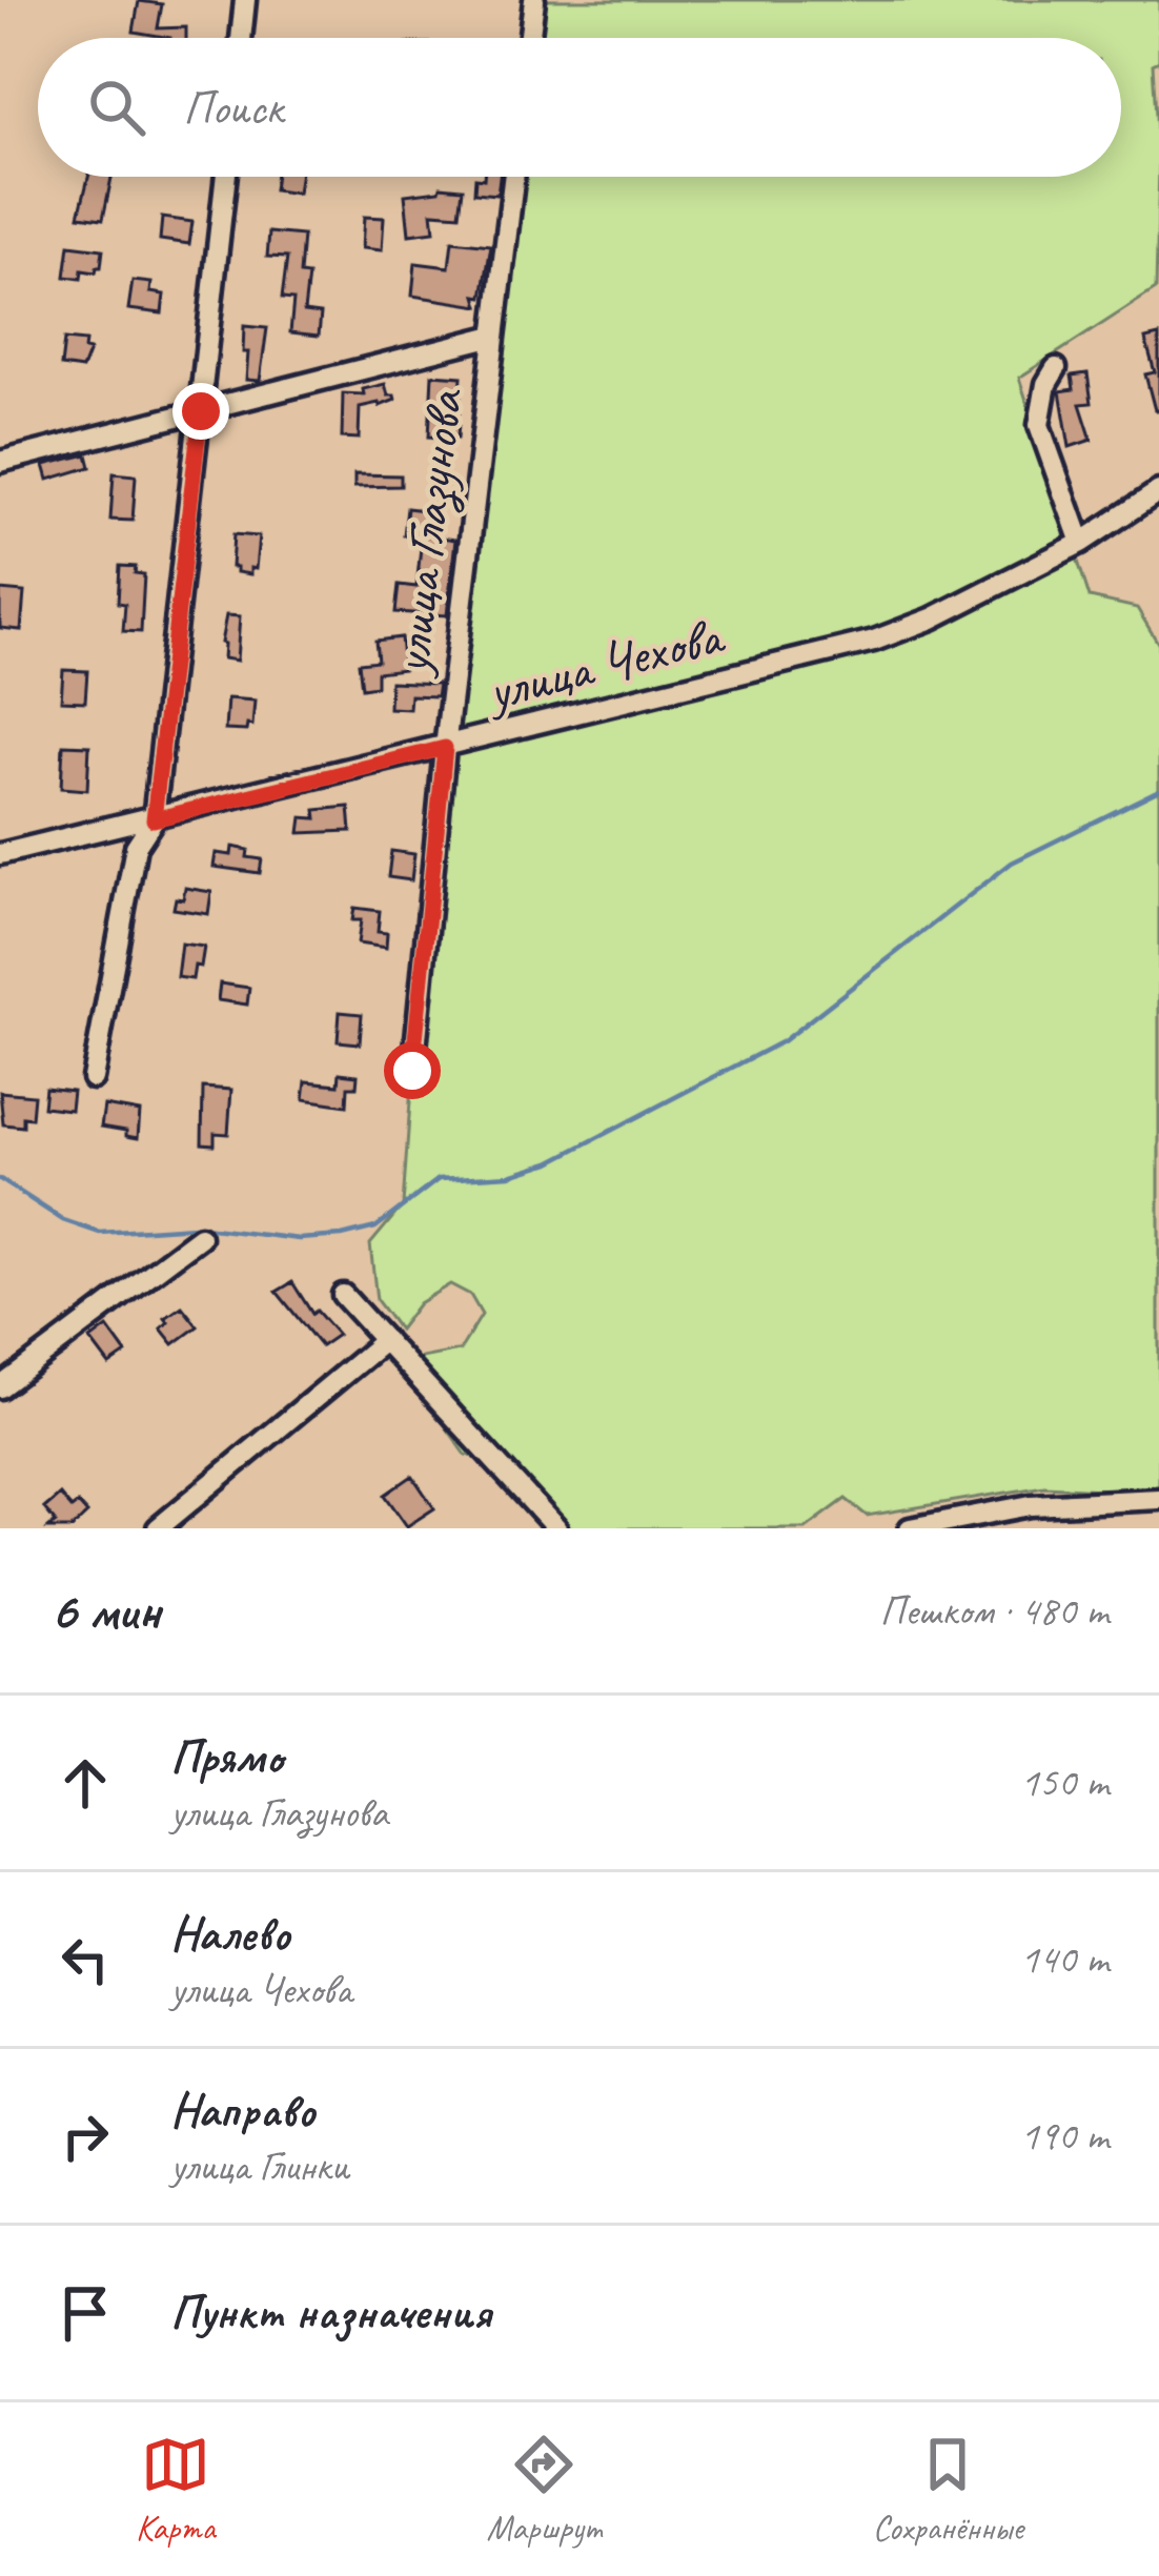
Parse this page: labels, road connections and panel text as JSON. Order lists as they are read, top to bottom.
{
  "streets": {
    "street": ["улица Глазунова", "улица Чехова"]
  },
  "crossings": [
    ["улица Глазунова", "улица Чехова"]
  ],
  "page": {
    "search": "Поиск",
    "heading": ["6 мин", "Пешком · 480 m"],
    "list": [
      ["Прямо", "улица Глазунова", "150 m"],
      ["Налево", "улица Чехова", "140 m"],
      ["Направо", "улица Глинки", "190 m"],
      "Пункт назначения"
    ],
    "nav": ["Карта", "Маршрут", "Сохранённые"]
  }
}
